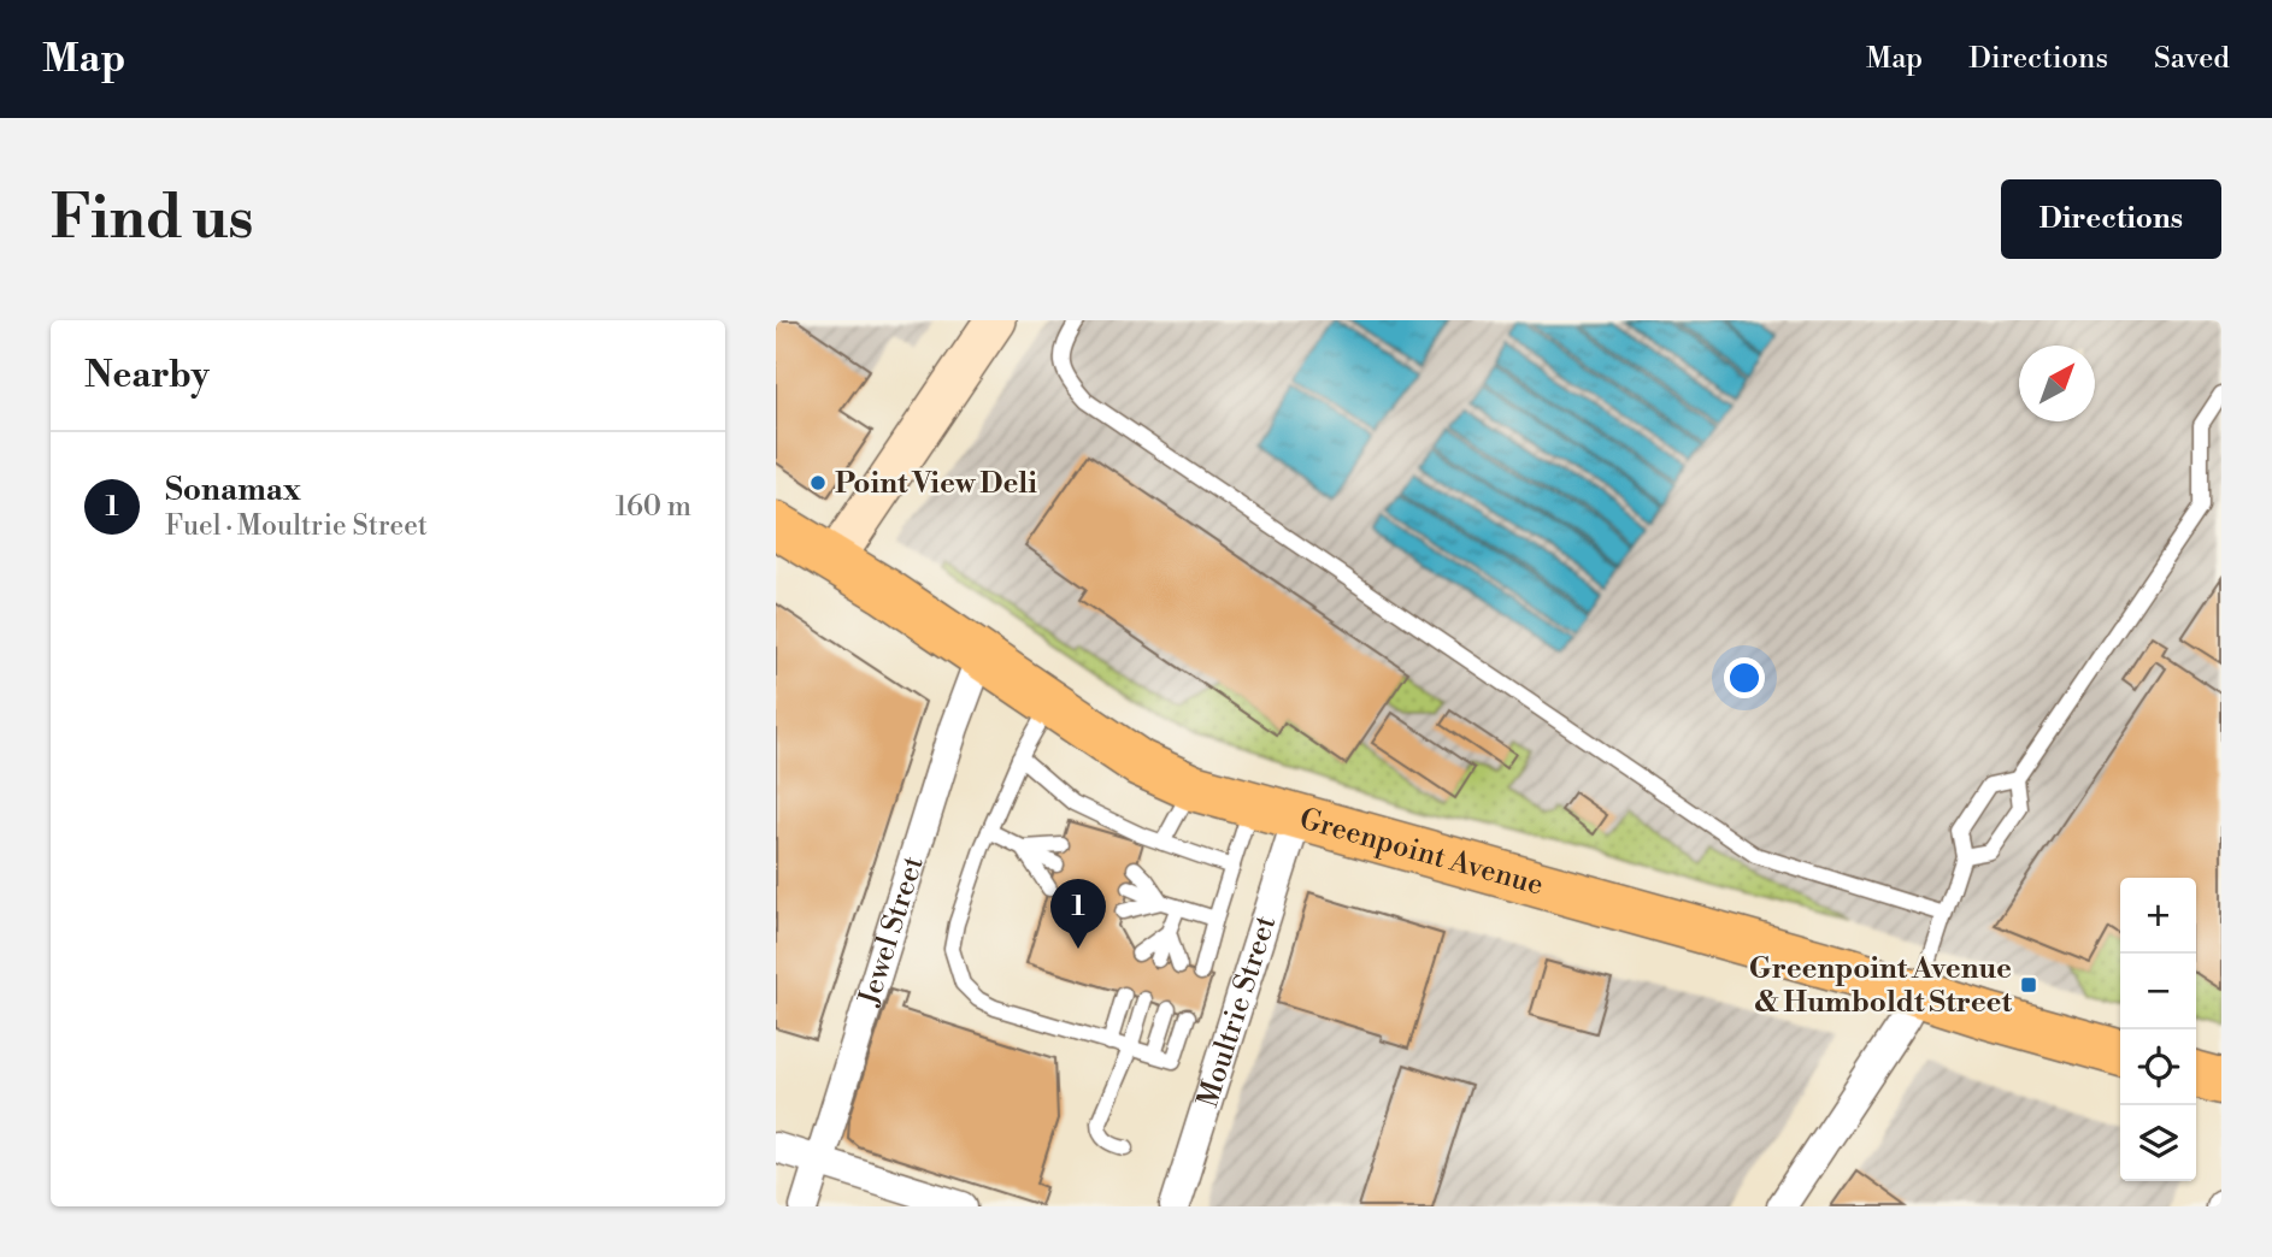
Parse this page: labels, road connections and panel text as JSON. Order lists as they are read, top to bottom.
{
  "streets": {
    "main road": ["Greenpoint Avenue"],
    "street": ["Jewel Street", "Moultrie Street"]
  },
  "crossings": [
    ["Greenpoint Avenue", "Jewel Street"],
    ["Greenpoint Avenue", "Moultrie Street"]
  ],
  "places": {
    "other": ["Point View Deli"],
    "transit": ["Greenpoint Avenue & Humboldt Street"]
  },
  "north": "top right",
  "page": {
    "header": "Map",
    "nav": ["Map", "Directions", "Saved"],
    "buttons": "Directions",
    "title": "Find us",
    "heading": "Nearby",
    "list": [
      {
        "mark": "1",
        "name": "Sonamax",
        "note": "Fuel · Moultrie Street",
        "value": "160 m"
      }
    ],
    "map_buttons": ["+", "−"],
    "pins": "1"
  }
}
